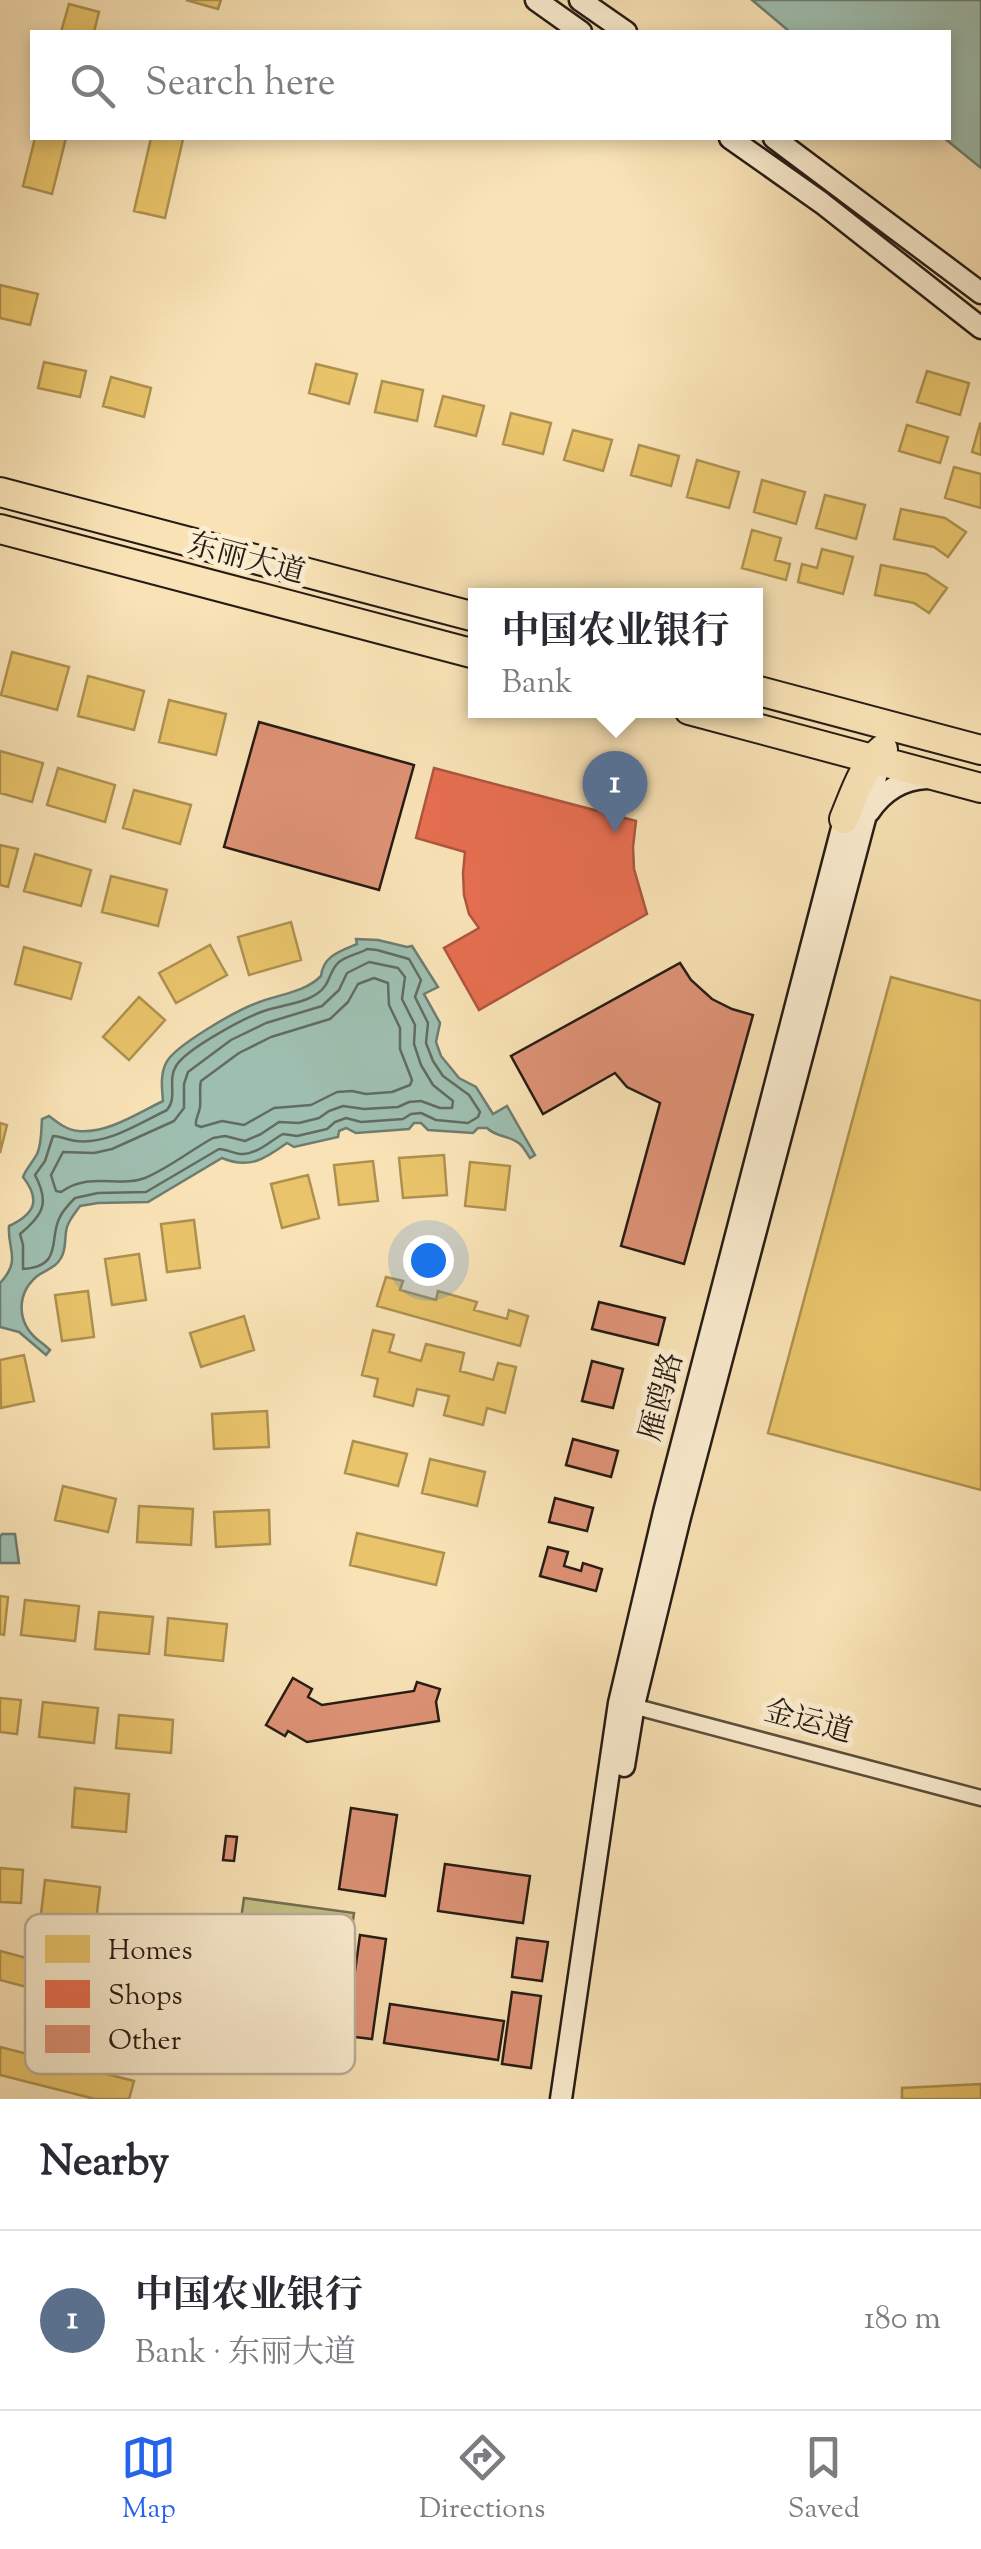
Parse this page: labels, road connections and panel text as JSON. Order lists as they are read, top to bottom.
{
  "streets": {
    "highway": ["东丽大道"],
    "street": ["雁鸥路", "金运道"]
  },
  "crossings": [
    ["雁鸥路", "金运道"]
  ],
  "legend": ["Homes", "Shops", "Other"],
  "page": {
    "search": "Search here",
    "popup": ["中国农业银行", "Bank"],
    "pins": "1",
    "heading": "Nearby",
    "list": [
      {
        "mark": "1",
        "name": "中国农业银行",
        "note": "Bank · 东丽大道",
        "value": "180 m"
      }
    ],
    "nav": ["Map", "Directions", "Saved"]
  }
}
